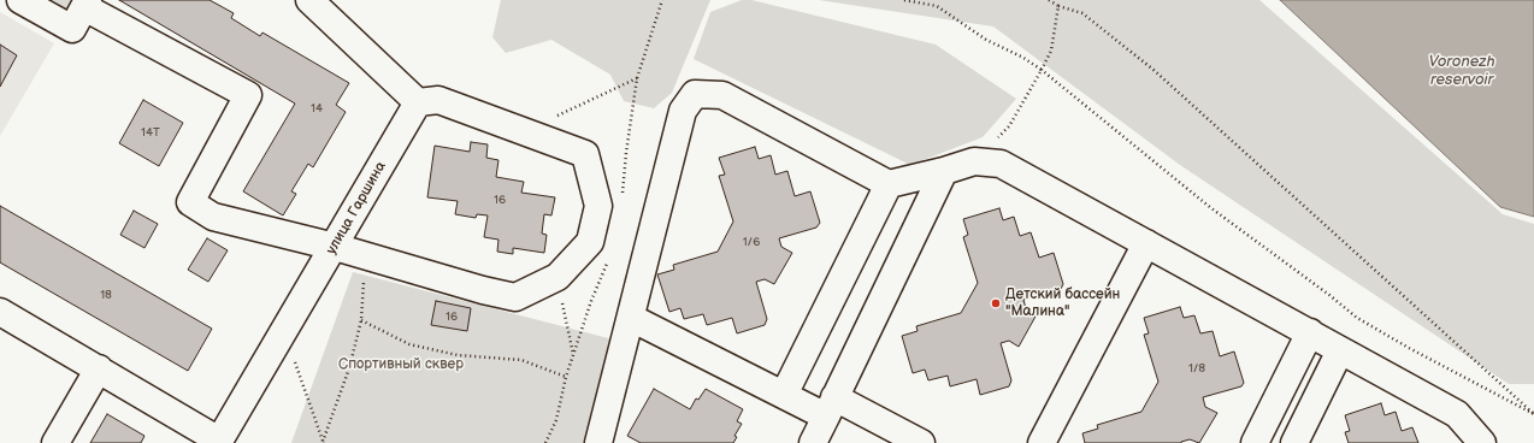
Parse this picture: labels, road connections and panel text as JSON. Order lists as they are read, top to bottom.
{
  "streets": {
    "street": ["улица Гаршина"]
  },
  "water": ["Voronezh reservoir"],
  "parks": ["Спортивный сквер"],
  "places": ["Детский бассейн \"Малина\""],
  "house_numbers": [
    "14",
    "14Т",
    "16",
    "1/6",
    "18",
    "16",
    "1/8"
  ]
}
